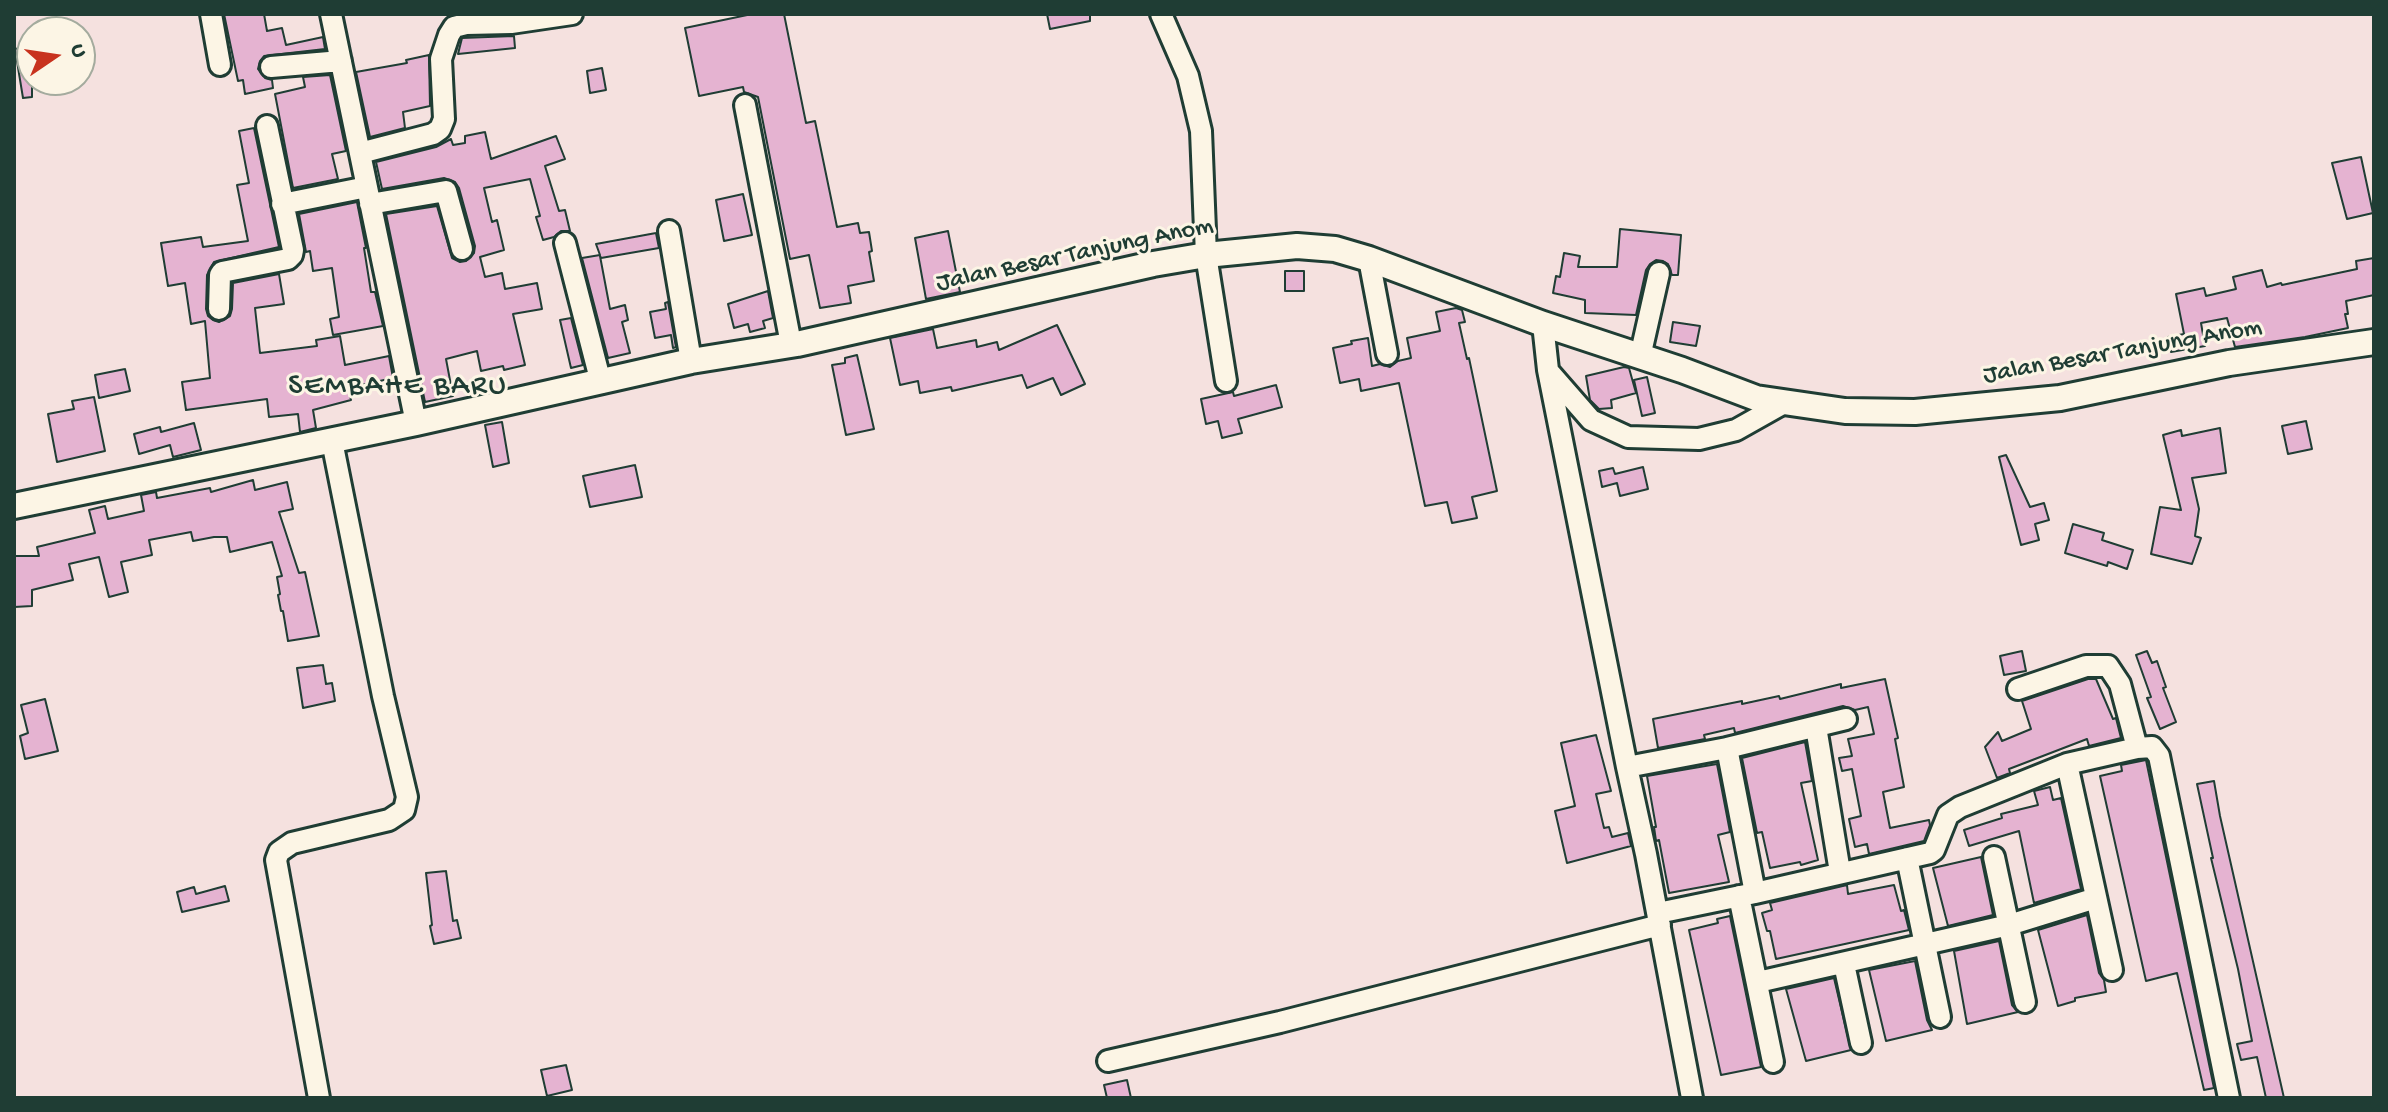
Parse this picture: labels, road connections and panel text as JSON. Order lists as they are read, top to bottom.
{
  "streets": {
    "main road": ["Jalan Besar Tanjung Anom"]
  },
  "districts": ["SEMBAHE BARU"],
  "north": "right"
}
